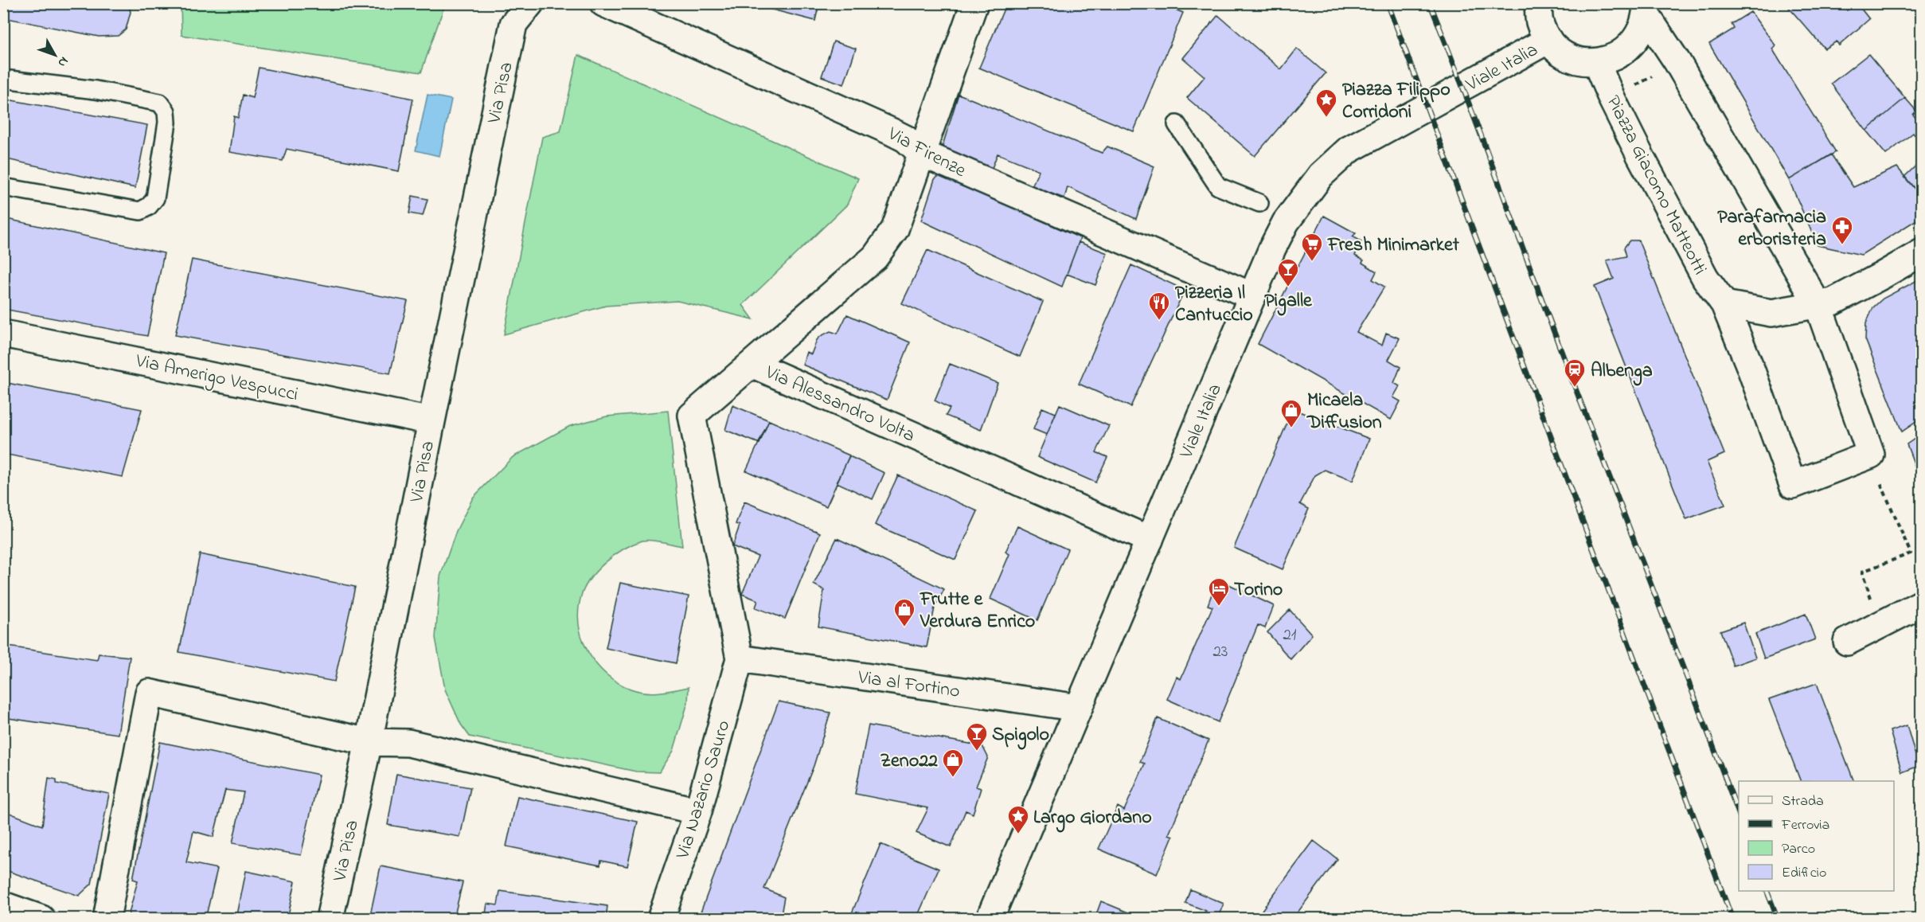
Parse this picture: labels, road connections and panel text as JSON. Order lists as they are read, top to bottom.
{
  "streets": {
    "street": [
      "Viale Italia",
      "Via Pisa",
      "Via Firenze",
      "Piazza Giacomo Matteotti",
      "Via Amerigo Vespucci",
      "Via Alessandro Volta",
      "Via al Fortino",
      "Via Nazario Sauro"
    ]
  },
  "crossings": [
    ["Viale Italia", "Via Firenze"],
    ["Viale Italia", "Via Alessandro Volta"],
    ["Viale Italia", "Via al Fortino"],
    ["Via Pisa", "Via Amerigo Vespucci"],
    ["Via Alessandro Volta", "Via al Fortino"],
    ["Via Alessandro Volta", "Via Nazario Sauro"],
    ["Via al Fortino", "Via Nazario Sauro"]
  ],
  "places": {
    "place": ["Piazza Filippo Corridoni", "Largo Giordano"],
    "pharmacy": ["Parafarmacia erboristeria"],
    "supermarket": ["Fresh Minimarket"],
    "bar": ["Pigalle", "Spigolo"],
    "restaurant": ["Pizzeria Il Cantuccio"],
    "station": ["Albenga"],
    "shop": ["Micaela Diffusion", "Frutte e Verdura Enrico", "Zeno22"],
    "hotel": ["Torino"]
  },
  "house_numbers": ["21", "23"],
  "legend": [
    "Strada",
    "Ferrovia",
    "Parco",
    "Edificio"
  ],
  "north": "bottom right"
}
